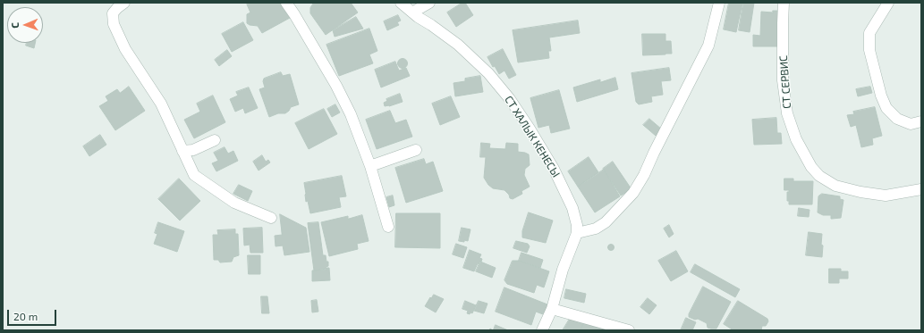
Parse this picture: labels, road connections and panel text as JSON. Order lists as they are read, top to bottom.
{
  "streets": {
    "street": ["СТ СЕРВИС", "СТ ХАЛЫК КЕНЕСЫ"]
  },
  "scale_bar": "20 m",
  "north": "left"
}
